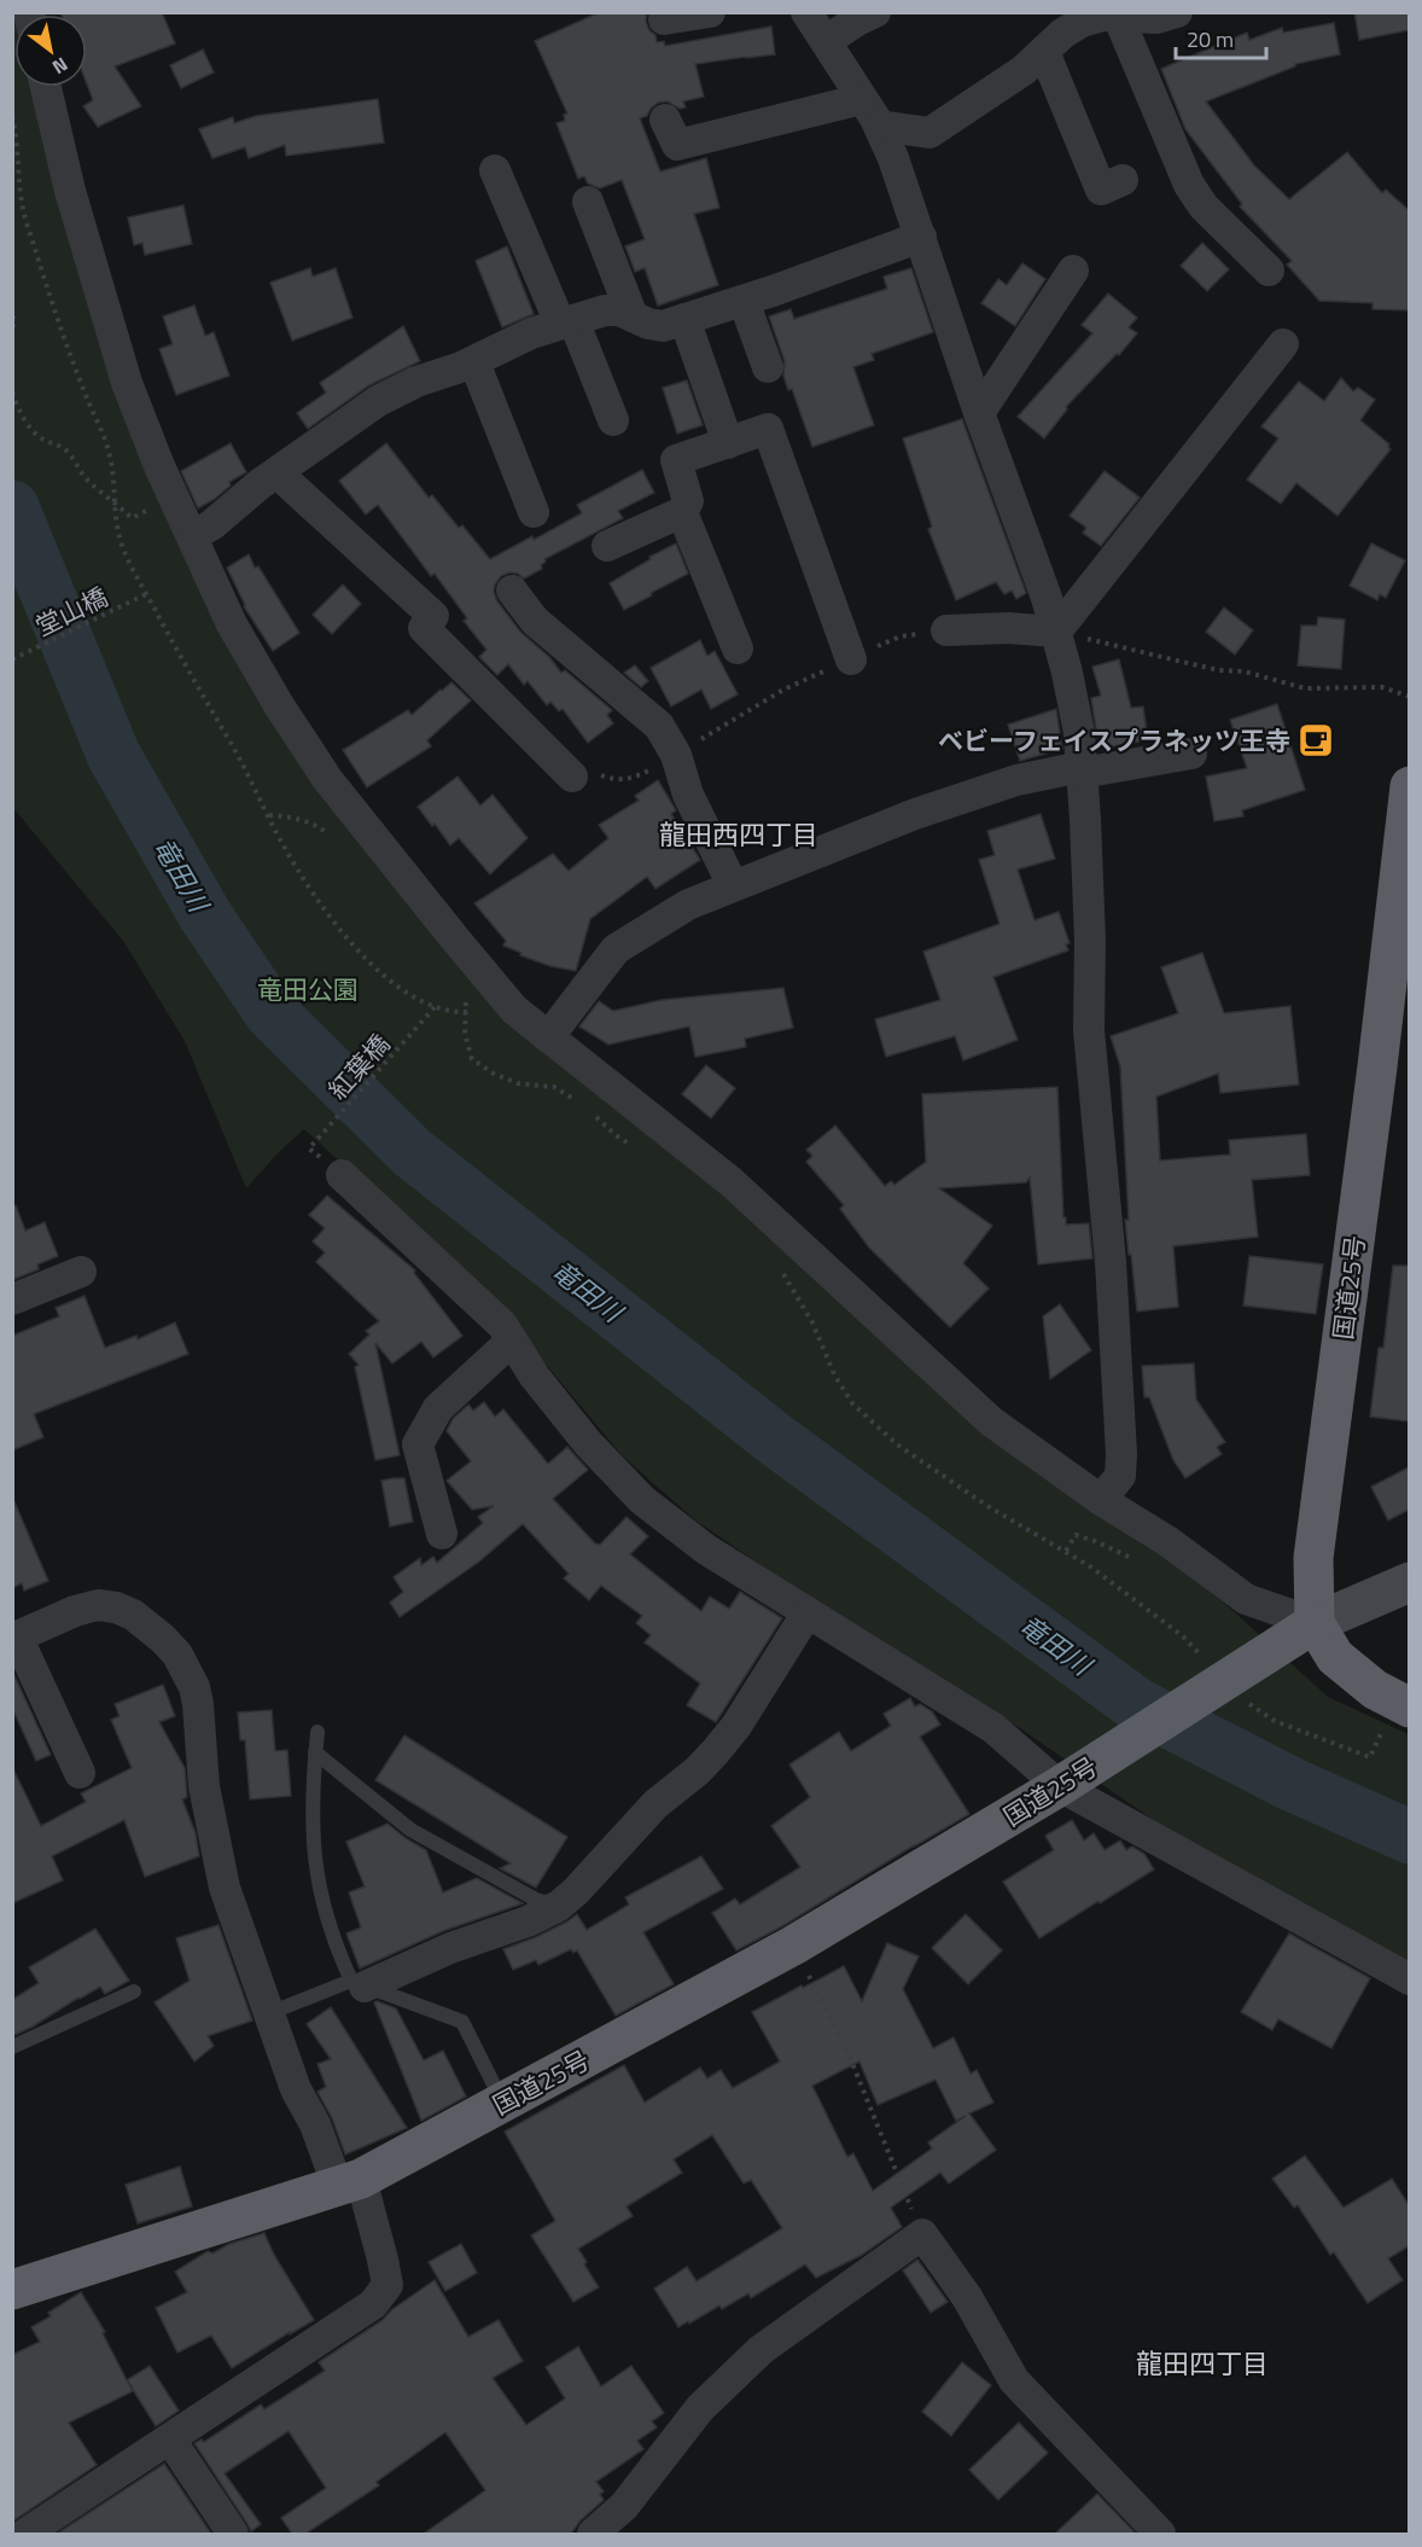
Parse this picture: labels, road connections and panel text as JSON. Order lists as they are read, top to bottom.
{
  "streets": {
    "highway": ["国道25号"],
    "path": ["堂山橋", "紅葉橋"]
  },
  "districts": ["龍田西四丁目", "龍田四丁目"],
  "water": ["竜田川"],
  "parks": ["竜田公園"],
  "places": {
    "cafe": ["ベビーフェイスプラネッツ王寺"]
  },
  "scale_bar": "20 m",
  "north": "bottom right"
}
